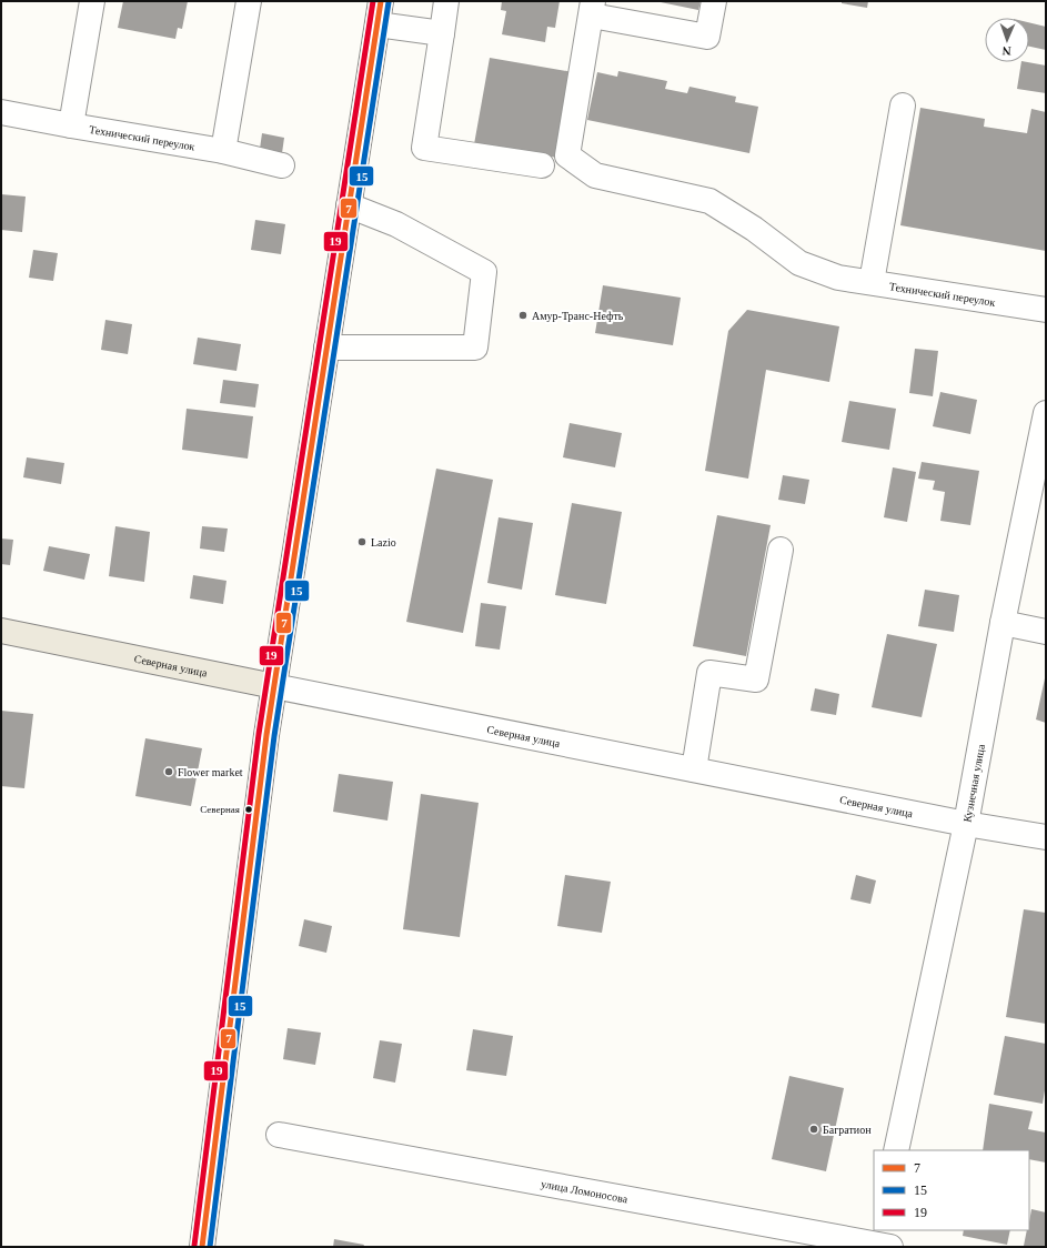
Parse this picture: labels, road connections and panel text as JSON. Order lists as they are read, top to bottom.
{
  "streets": {
    "main road": ["Северная улица"],
    "street": ["Технический переулок", "Кузнечная улица", "улица Ломоносова"]
  },
  "crossings": [
    ["Северная улица", "Кузнечная улица"]
  ],
  "places": [
    "Амур-Транс-Нефть",
    "Lazio",
    "Flower market",
    "Северная",
    "Багратион"
  ],
  "lines": ["transit line 7", "transit line 19", "transit line 15"],
  "legend": ["7", "15", "19"],
  "north": "bottom"
}
